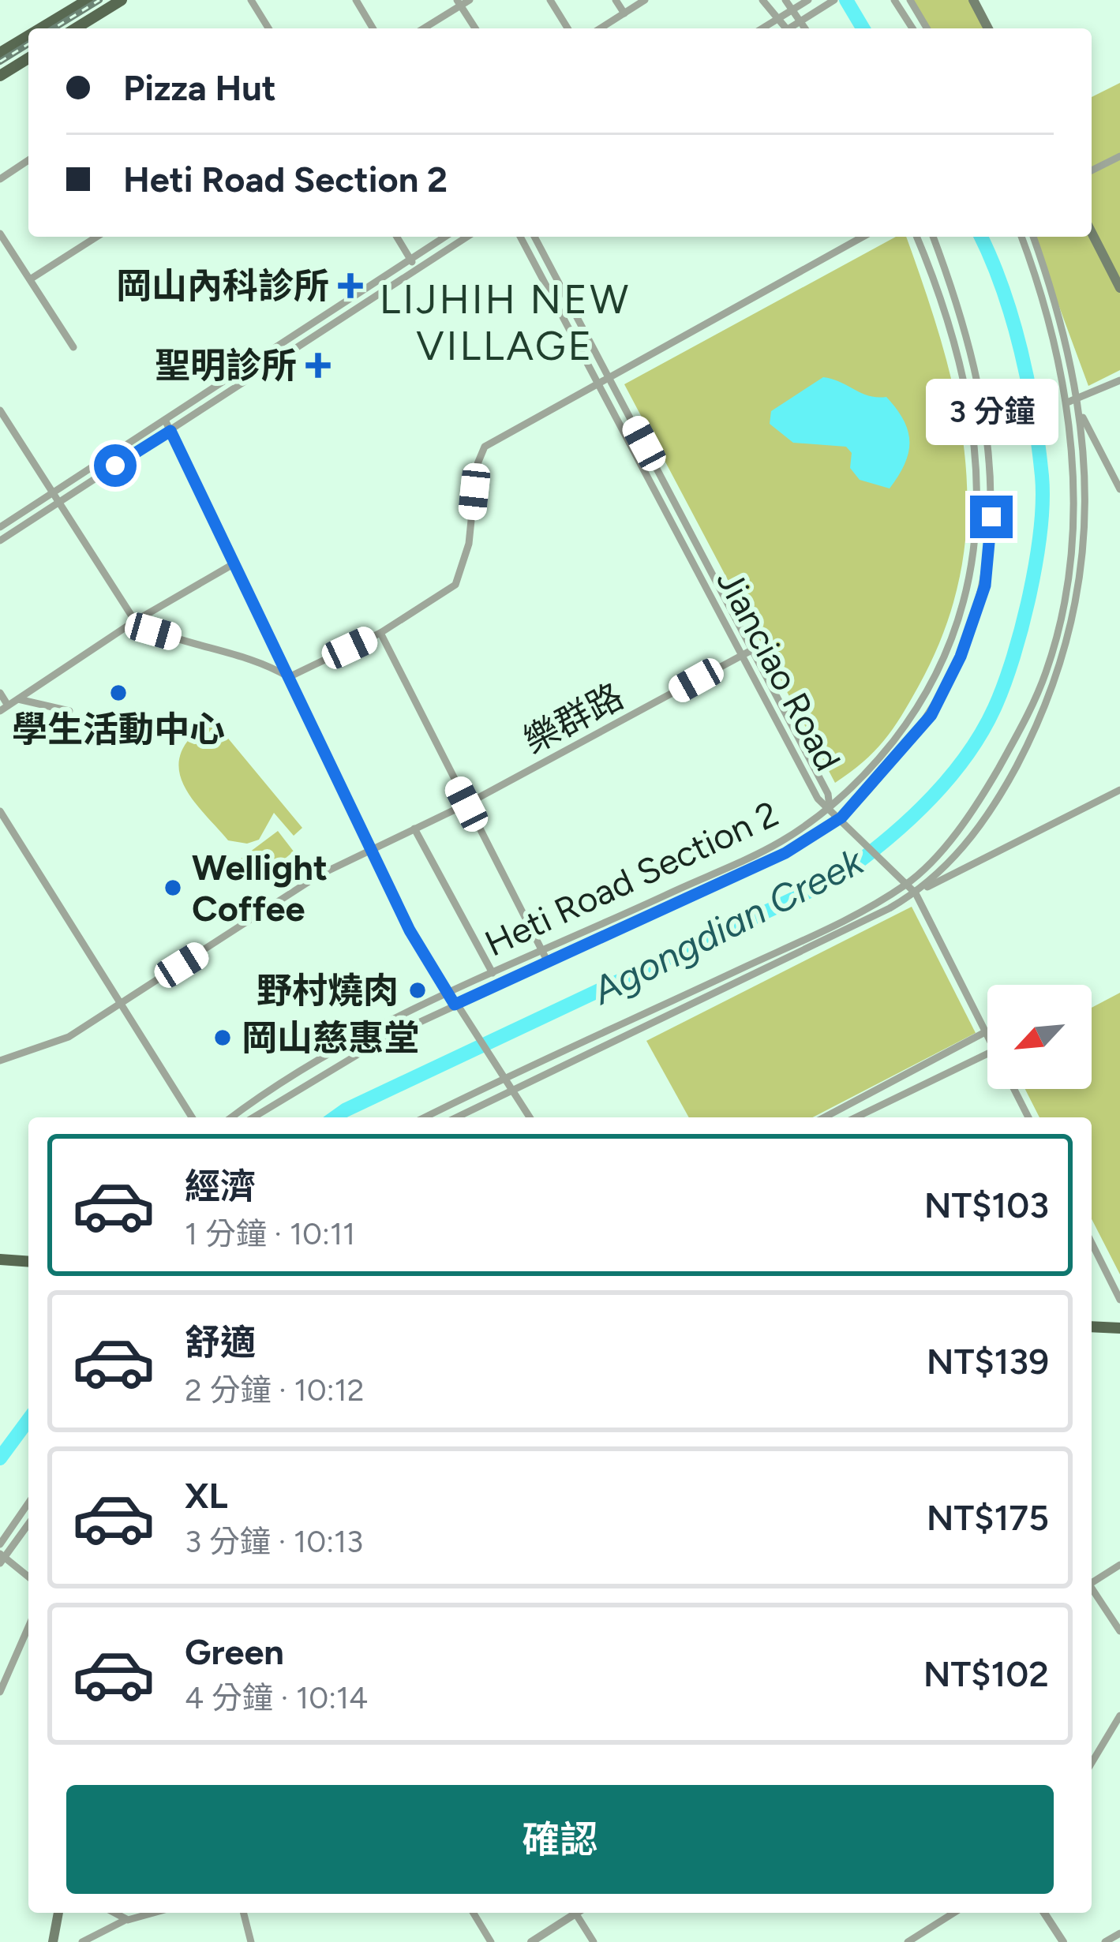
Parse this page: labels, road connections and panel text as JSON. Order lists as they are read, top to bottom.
{
  "streets": {
    "street": ["Jianciao Road", "樂群路", "Heti Road Section 2"]
  },
  "crossings": [
    ["Jianciao Road", "樂群路"],
    ["Jianciao Road", "Heti Road Section 2"]
  ],
  "districts": ["LIJHIH NEW VILLAGE"],
  "water": ["Agongdian Creek"],
  "places": {
    "health": ["岡山內科診所", "聖明診所"],
    "other": [
      "學生活動中心",
      "Wellight Coffee",
      "野村燒肉",
      "岡山慈惠堂"
    ]
  },
  "north": "bottom left",
  "page": {
    "banner": ["Pizza Hut", "Heti Road Section 2"],
    "bubble": "3 分鐘",
    "list": [
      {
        "name": "經濟",
        "note": "1 分鐘 · 10:11",
        "value": "NT$103"
      },
      {
        "name": "舒適",
        "note": "2 分鐘 · 10:12",
        "value": "NT$139"
      },
      {
        "name": "XL",
        "note": "3 分鐘 · 10:13",
        "value": "NT$175"
      },
      {
        "name": "Green",
        "note": "4 分鐘 · 10:14",
        "value": "NT$102"
      }
    ],
    "buttons": "確認"
  }
}
